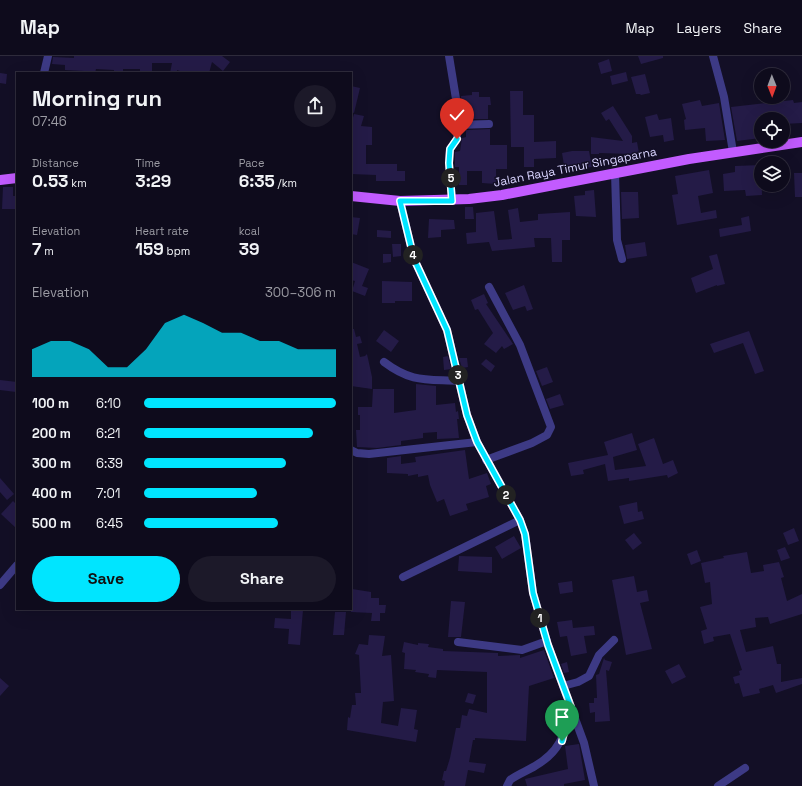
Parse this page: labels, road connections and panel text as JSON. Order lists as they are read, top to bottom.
{
  "streets": {
    "main road": ["Jalan Raya Timur Singaparna"]
  },
  "north": "bottom",
  "page": {
    "header": "Map",
    "nav": ["Map", "Layers", "Share"],
    "heading": ["Morning run", "07:46"],
    "stats": [
      ["Distance", "0.53 km"],
      ["Time", "3:29"],
      ["Pace", "6:35 /km"],
      ["Elevation", "7 m"],
      ["Heart rate", "159 bpm"],
      ["kcal", "39"]
    ],
    "pins": [
      "5",
      "4",
      "3",
      "2",
      "1"
    ],
    "chart": ["Elevation", "300–306 m"],
    "list": [
      {
        "name": "100 m",
        "note": "6:10"
      },
      {
        "name": "200 m",
        "note": "6:21"
      },
      {
        "name": "300 m",
        "note": "6:39"
      },
      {
        "name": "400 m",
        "note": "7:01"
      },
      {
        "name": "500 m",
        "note": "6:45"
      }
    ],
    "buttons": ["Save", "Share"]
  }
}
